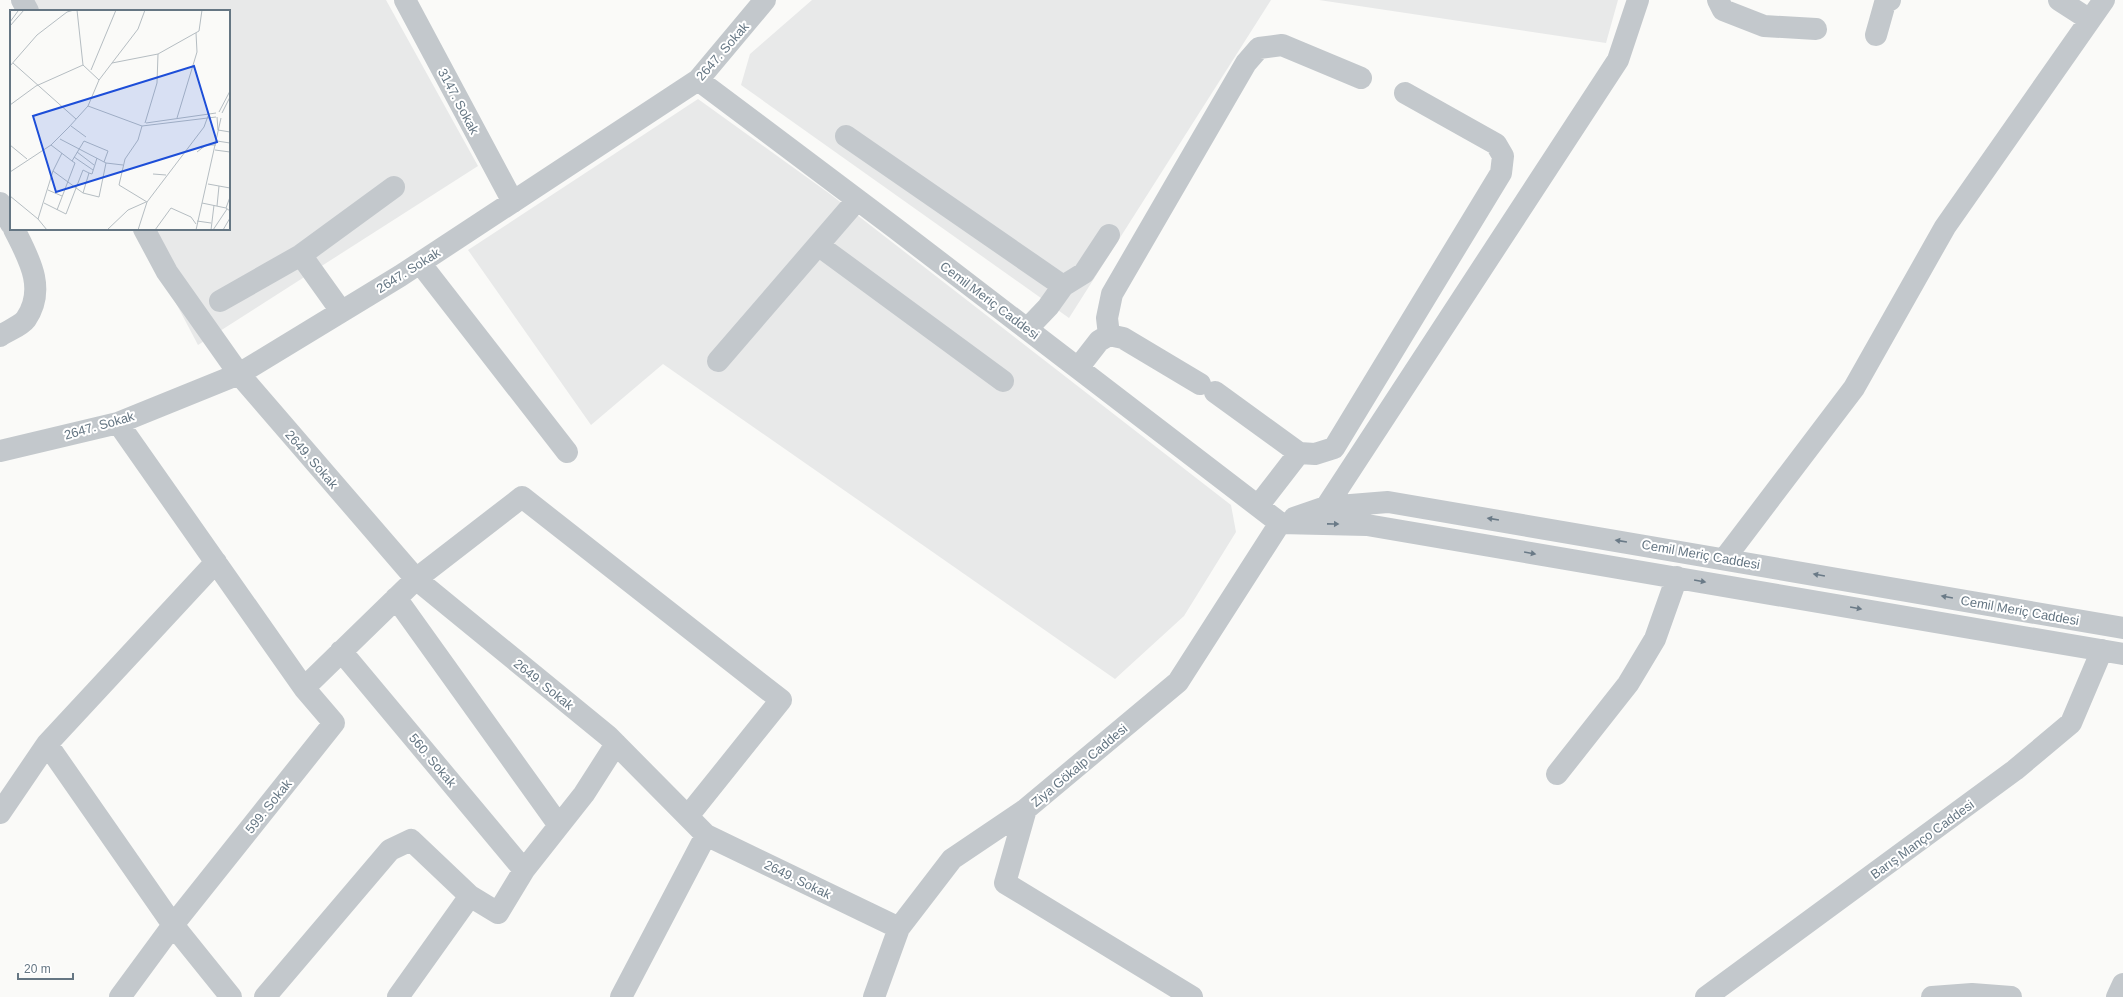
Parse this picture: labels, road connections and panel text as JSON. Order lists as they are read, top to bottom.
{
  "streets": {
    "street": [
      "2647. Sokak",
      "3147. Sokak",
      "Cemil Meriç Caddesi",
      "2649. Sokak",
      "560. Sokak",
      "Ziya Gökalp Caddesi",
      "599. Sokak",
      "Barış Manço Caddesi"
    ]
  },
  "crossings": [
    ["2647. Sokak", "3147. Sokak"],
    ["2647. Sokak", "Cemil Meriç Caddesi"],
    ["2647. Sokak", "2649. Sokak"],
    ["Cemil Meriç Caddesi", "Ziya Gökalp Caddesi"],
    ["Cemil Meriç Caddesi", "Barış Manço Caddesi"],
    ["2649. Sokak", "Ziya Gökalp Caddesi"]
  ],
  "scale_bar": "20 m"
}
